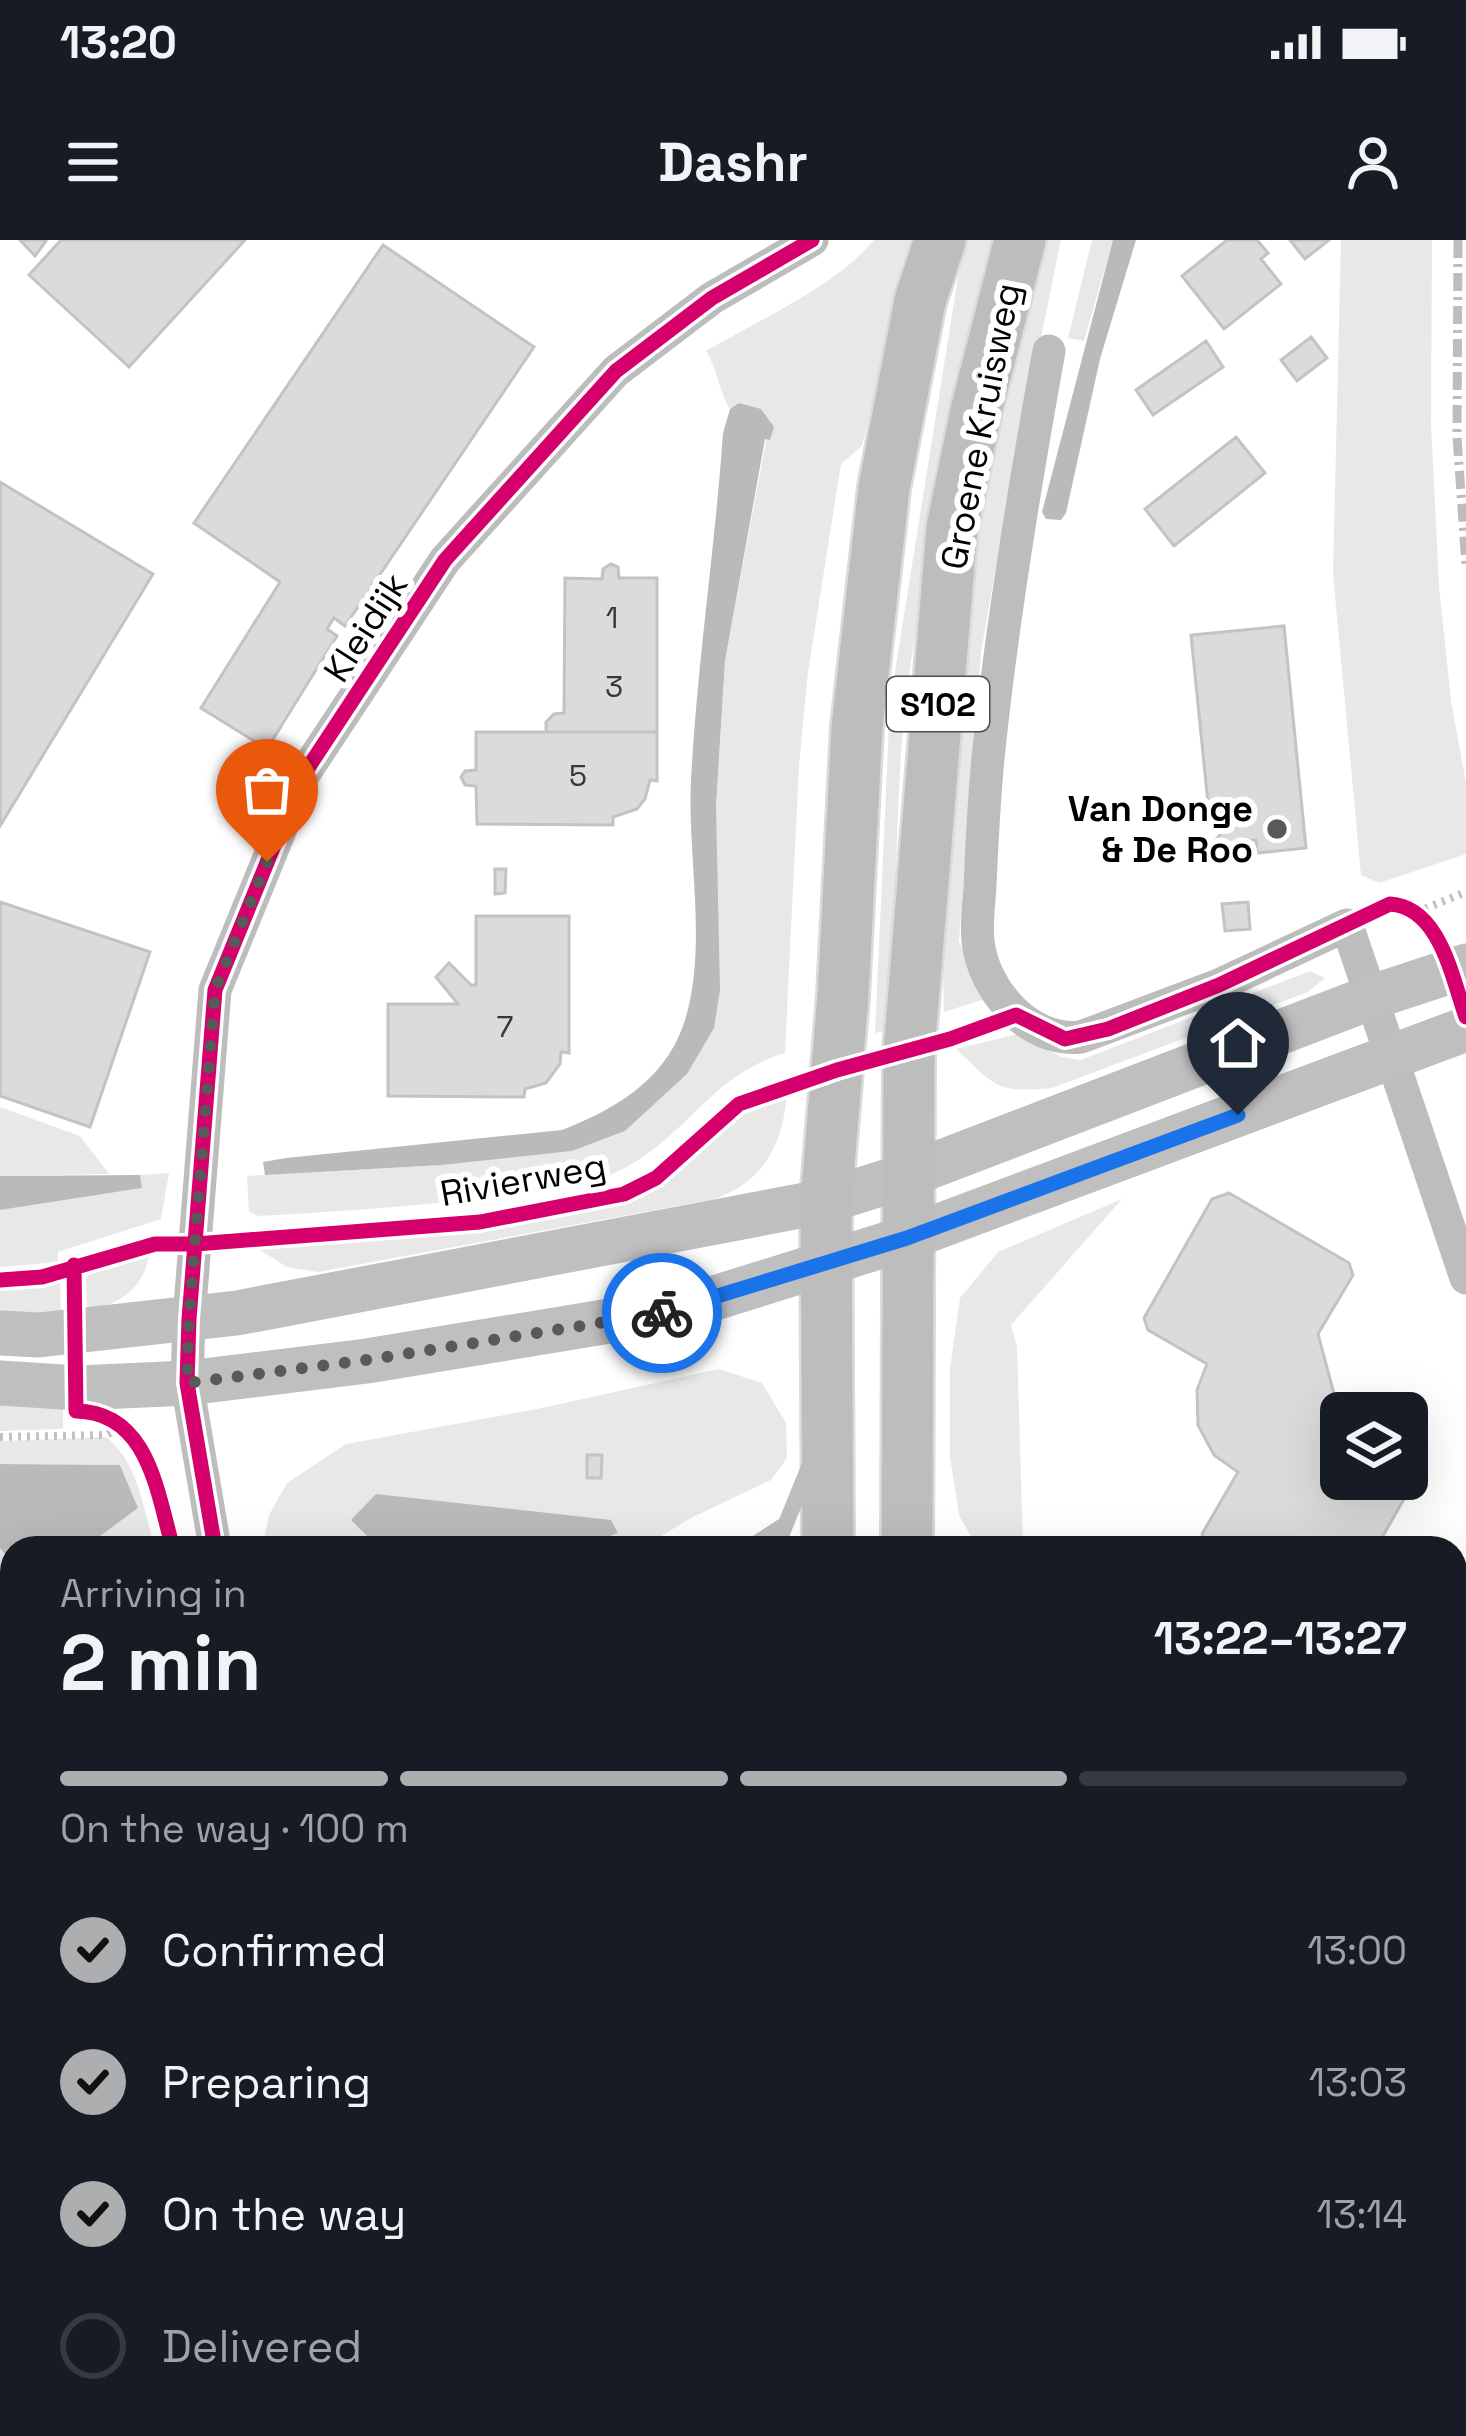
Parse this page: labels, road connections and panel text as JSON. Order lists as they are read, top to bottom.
{
  "streets": {
    "main road": ["Groene Kruisweg", "S102"],
    "street": ["Kleidijk"],
    "cycle path": ["Rivierweg"]
  },
  "places": ["Van Donge & De Roo"],
  "house_numbers": [
    "1",
    "3",
    "5",
    "7"
  ],
  "page": {
    "status": "13:20",
    "header": "Dashr",
    "heading": ["2 min", "Arriving in", "13:22–13:27"],
    "bar": "On the way · 100 m",
    "list": [
      ["Confirmed", "13:00"],
      ["Preparing", "13:03"],
      ["On the way", "13:14"],
      "Delivered"
    ]
  }
}
